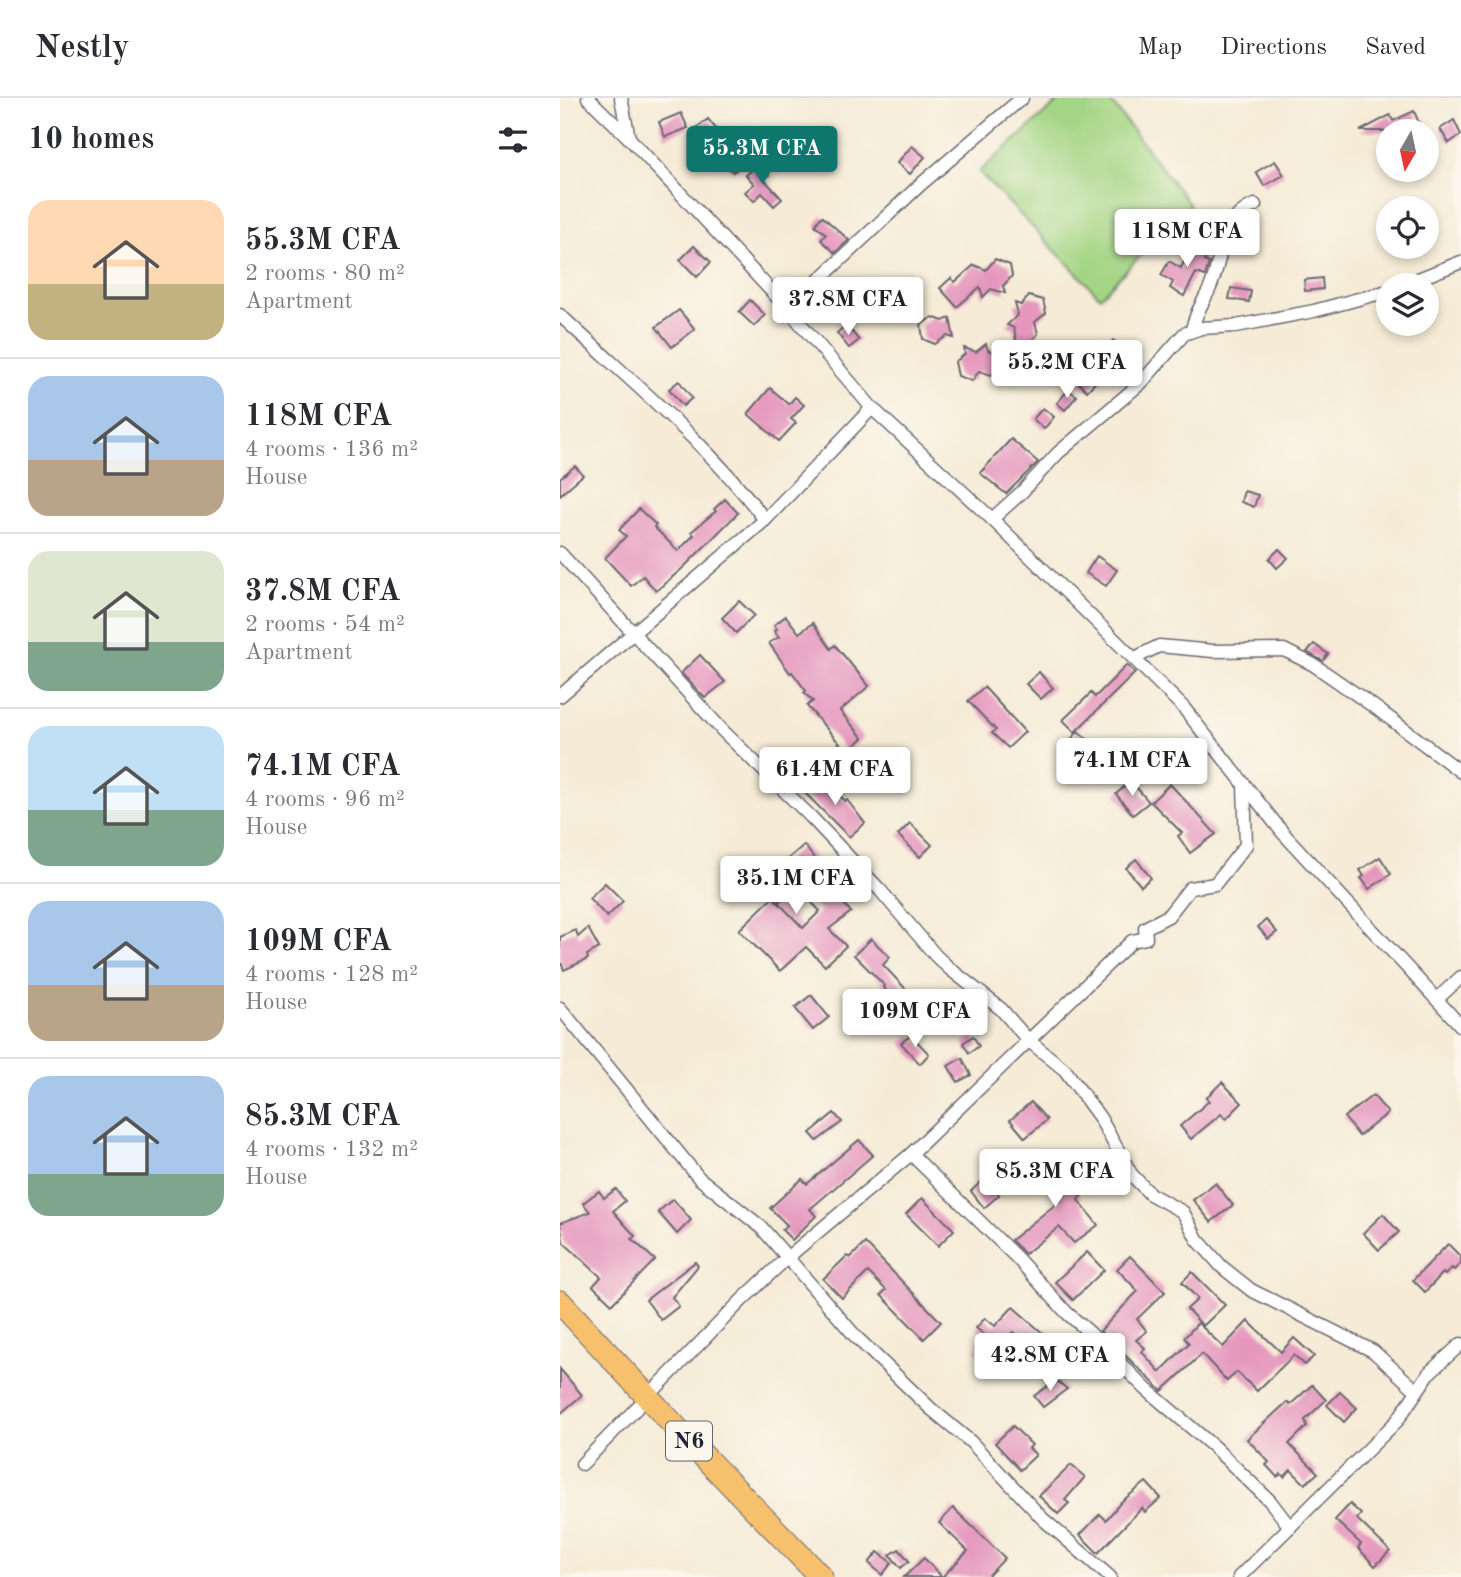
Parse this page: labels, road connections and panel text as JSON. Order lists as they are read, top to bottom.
{
  "streets": {
    "highway": ["N6"]
  },
  "north": "bottom",
  "page": {
    "header": "Nestly",
    "nav": ["Map", "Directions", "Saved"],
    "heading": "10 homes",
    "price": [
      "55.3M CFA",
      "118M CFA",
      "37.8M CFA",
      "55.2M CFA",
      "74.1M CFA",
      "61.4M CFA",
      "35.1M CFA",
      "109M CFA",
      "85.3M CFA",
      "42.8M CFA"
    ],
    "list": [
      {
        "name": "55.3M CFA",
        "note": "2 rooms · 80 m² · Apartment"
      },
      {
        "name": "118M CFA",
        "note": "4 rooms · 136 m² · House"
      },
      {
        "name": "37.8M CFA",
        "note": "2 rooms · 54 m² · Apartment"
      },
      {
        "name": "74.1M CFA",
        "note": "4 rooms · 96 m² · House"
      },
      {
        "name": "109M CFA",
        "note": "4 rooms · 128 m² · House"
      },
      {
        "name": "85.3M CFA",
        "note": "4 rooms · 132 m² · House"
      }
    ]
  }
}
